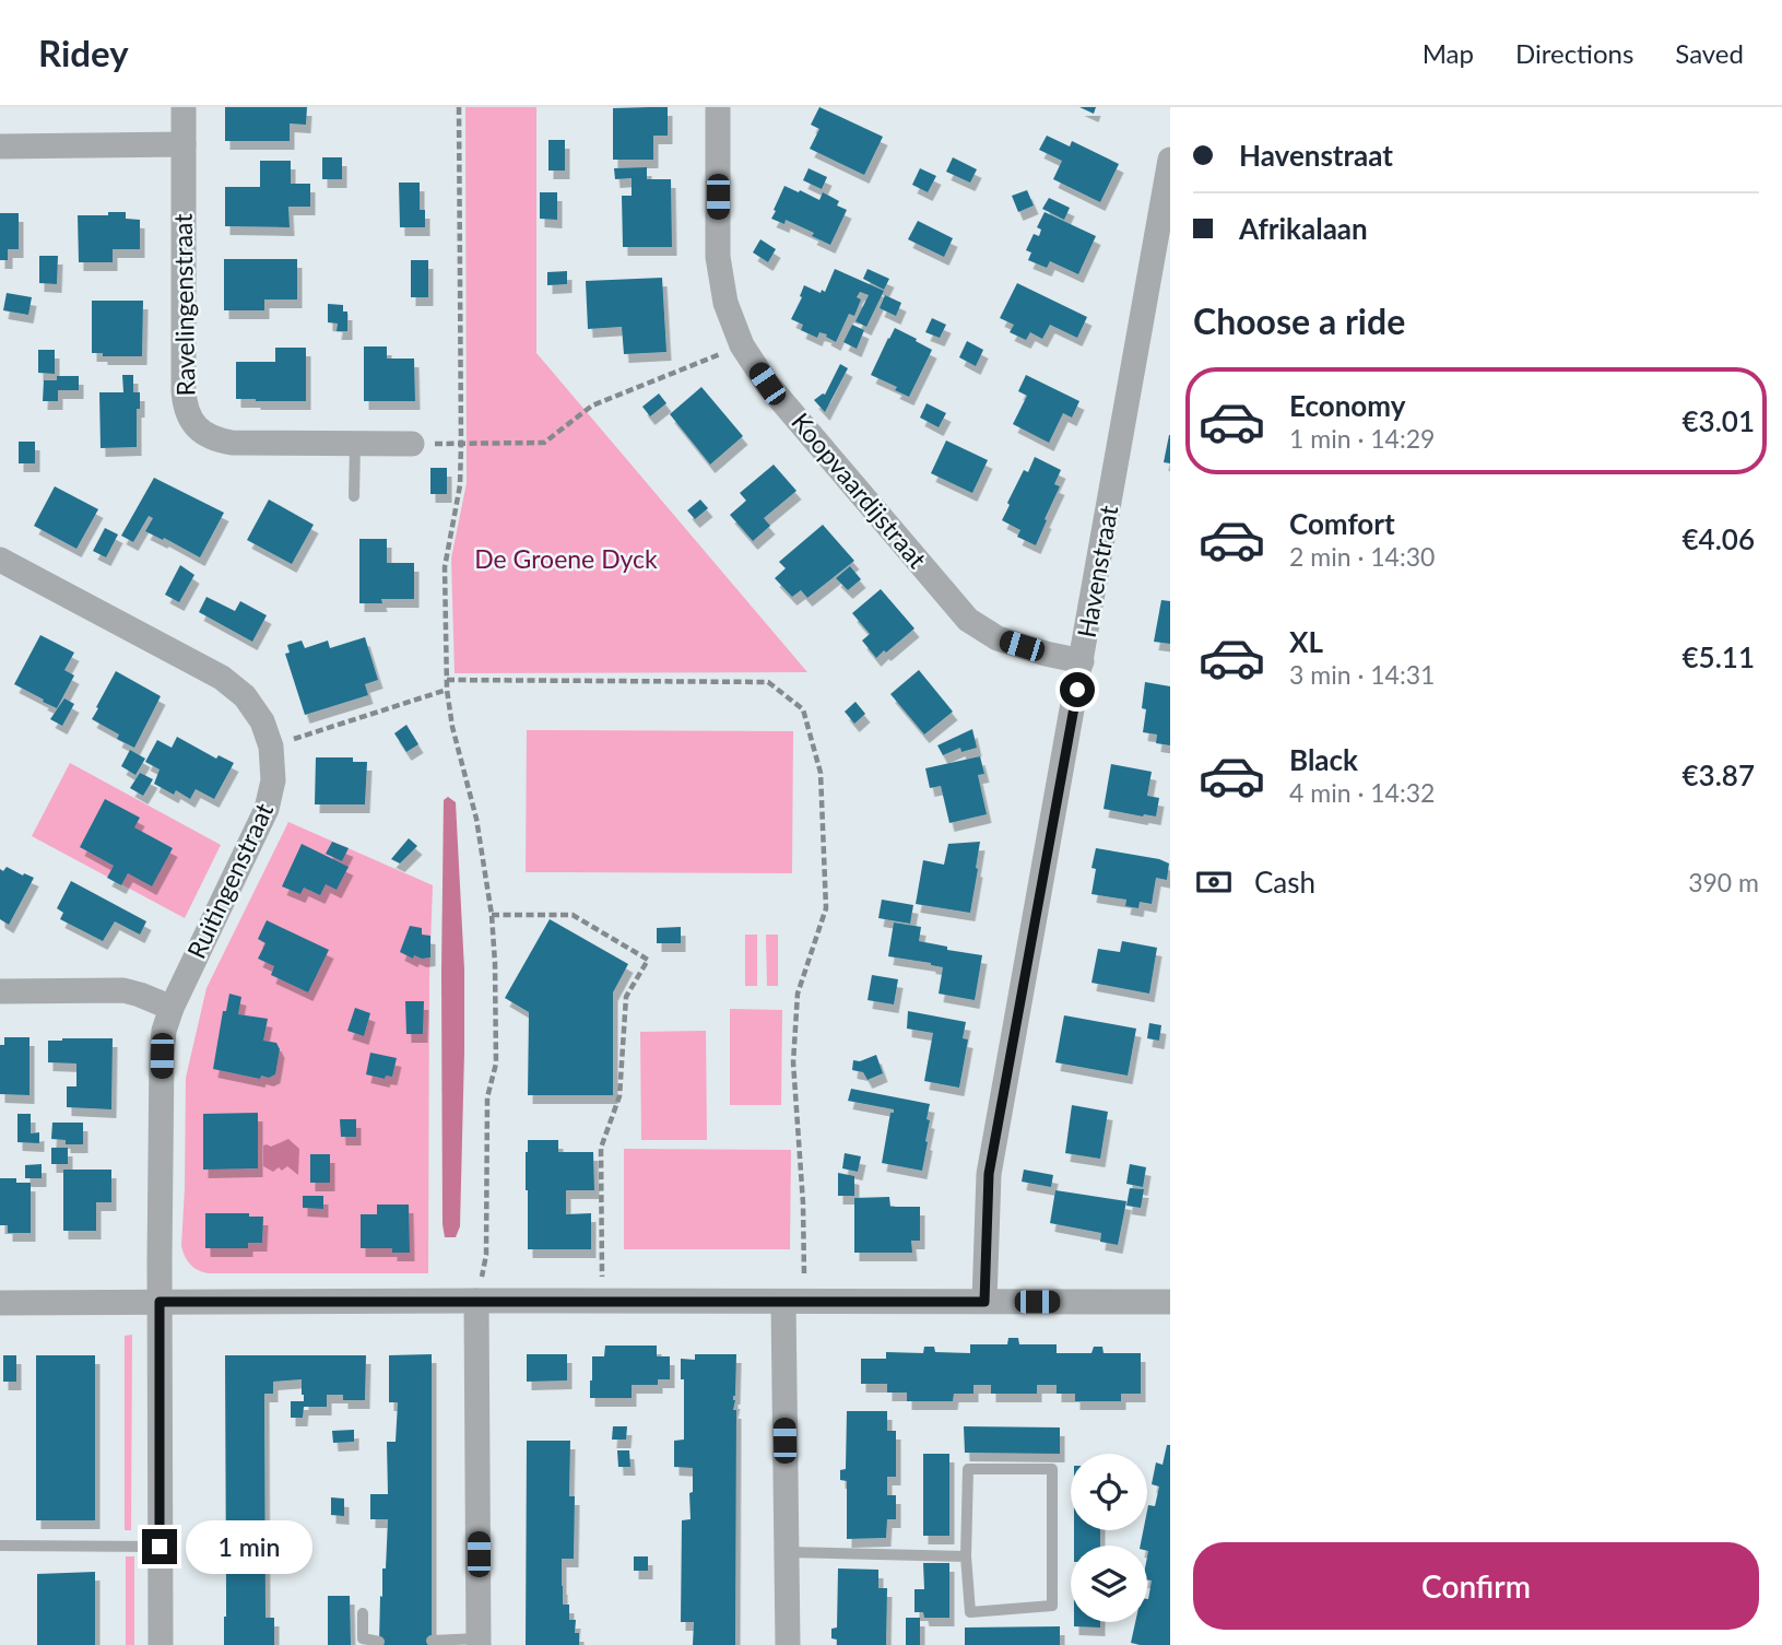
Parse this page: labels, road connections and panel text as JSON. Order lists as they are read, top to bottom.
{
  "streets": {
    "street": [
      "Ravelingenstraat",
      "Koopvaardijstraat",
      "Havenstraat",
      "Ruitingenstraat"
    ]
  },
  "crossings": [
    ["Koopvaardijstraat", "Havenstraat"]
  ],
  "parks": ["De Groene Dyck"],
  "page": {
    "header": "Ridey",
    "nav": ["Map", "Directions", "Saved"],
    "banner": ["Havenstraat", "Afrikalaan"],
    "heading": "Choose a ride",
    "list": [
      {
        "name": "Economy",
        "note": "1 min · 14:29",
        "value": "€3.01"
      },
      {
        "name": "Comfort",
        "note": "2 min · 14:30",
        "value": "€4.06"
      },
      {
        "name": "XL",
        "note": "3 min · 14:31",
        "value": "€5.11"
      },
      {
        "name": "Black",
        "note": "4 min · 14:32",
        "value": "€3.87"
      }
    ],
    "pay": ["Cash", "390 m"],
    "bubble": "1 min",
    "buttons": "Confirm"
  }
}
